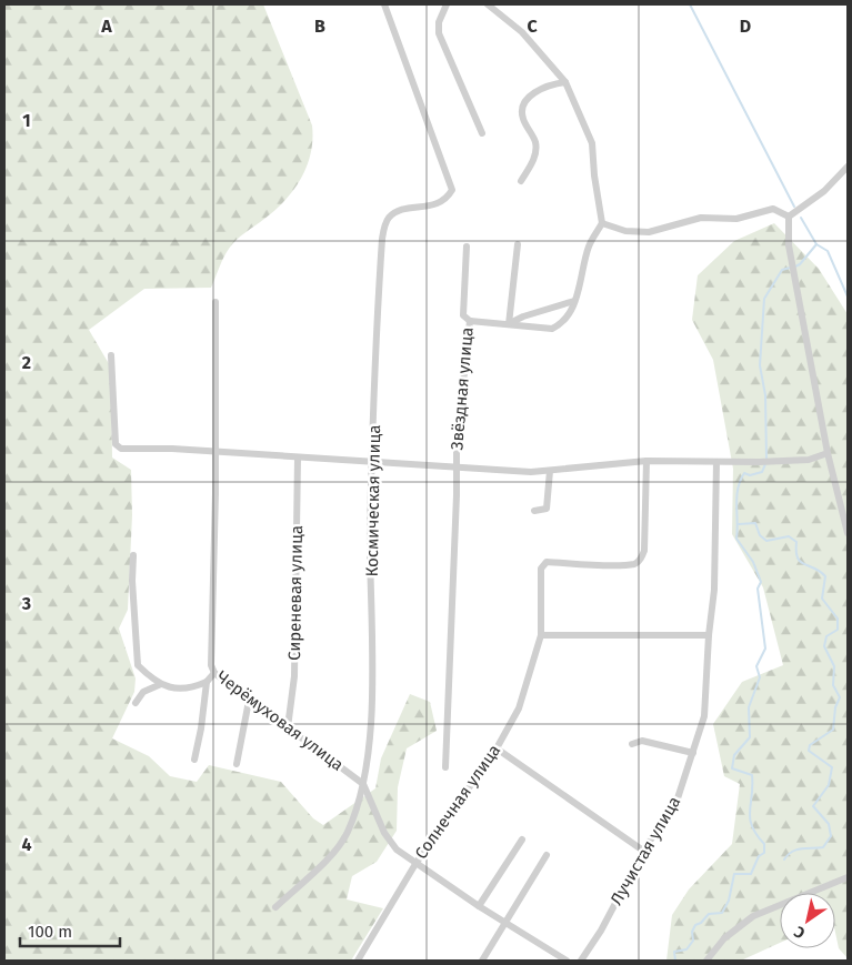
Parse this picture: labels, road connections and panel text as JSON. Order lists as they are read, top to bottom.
{
  "streets": {
    "street": [
      "Звёздная улица",
      "Космическая улица",
      "Сиреневая улица",
      "Черёмуховая улица",
      "Солнечная улица",
      "Лучистая улица"
    ]
  },
  "crossings": [
    ["Космическая улица", "Черёмуховая улица"],
    ["Сиреневая улица", "Черёмуховая улица"],
    ["Черёмуховая улица", "Солнечная улица"]
  ],
  "scale_bar": "100 m",
  "north": "bottom left",
  "grid": {
    "columns": [
      "A",
      "B",
      "C",
      "D"
    ],
    "rows": [
      "1",
      "2",
      "3",
      "4"
    ]
  }
}
